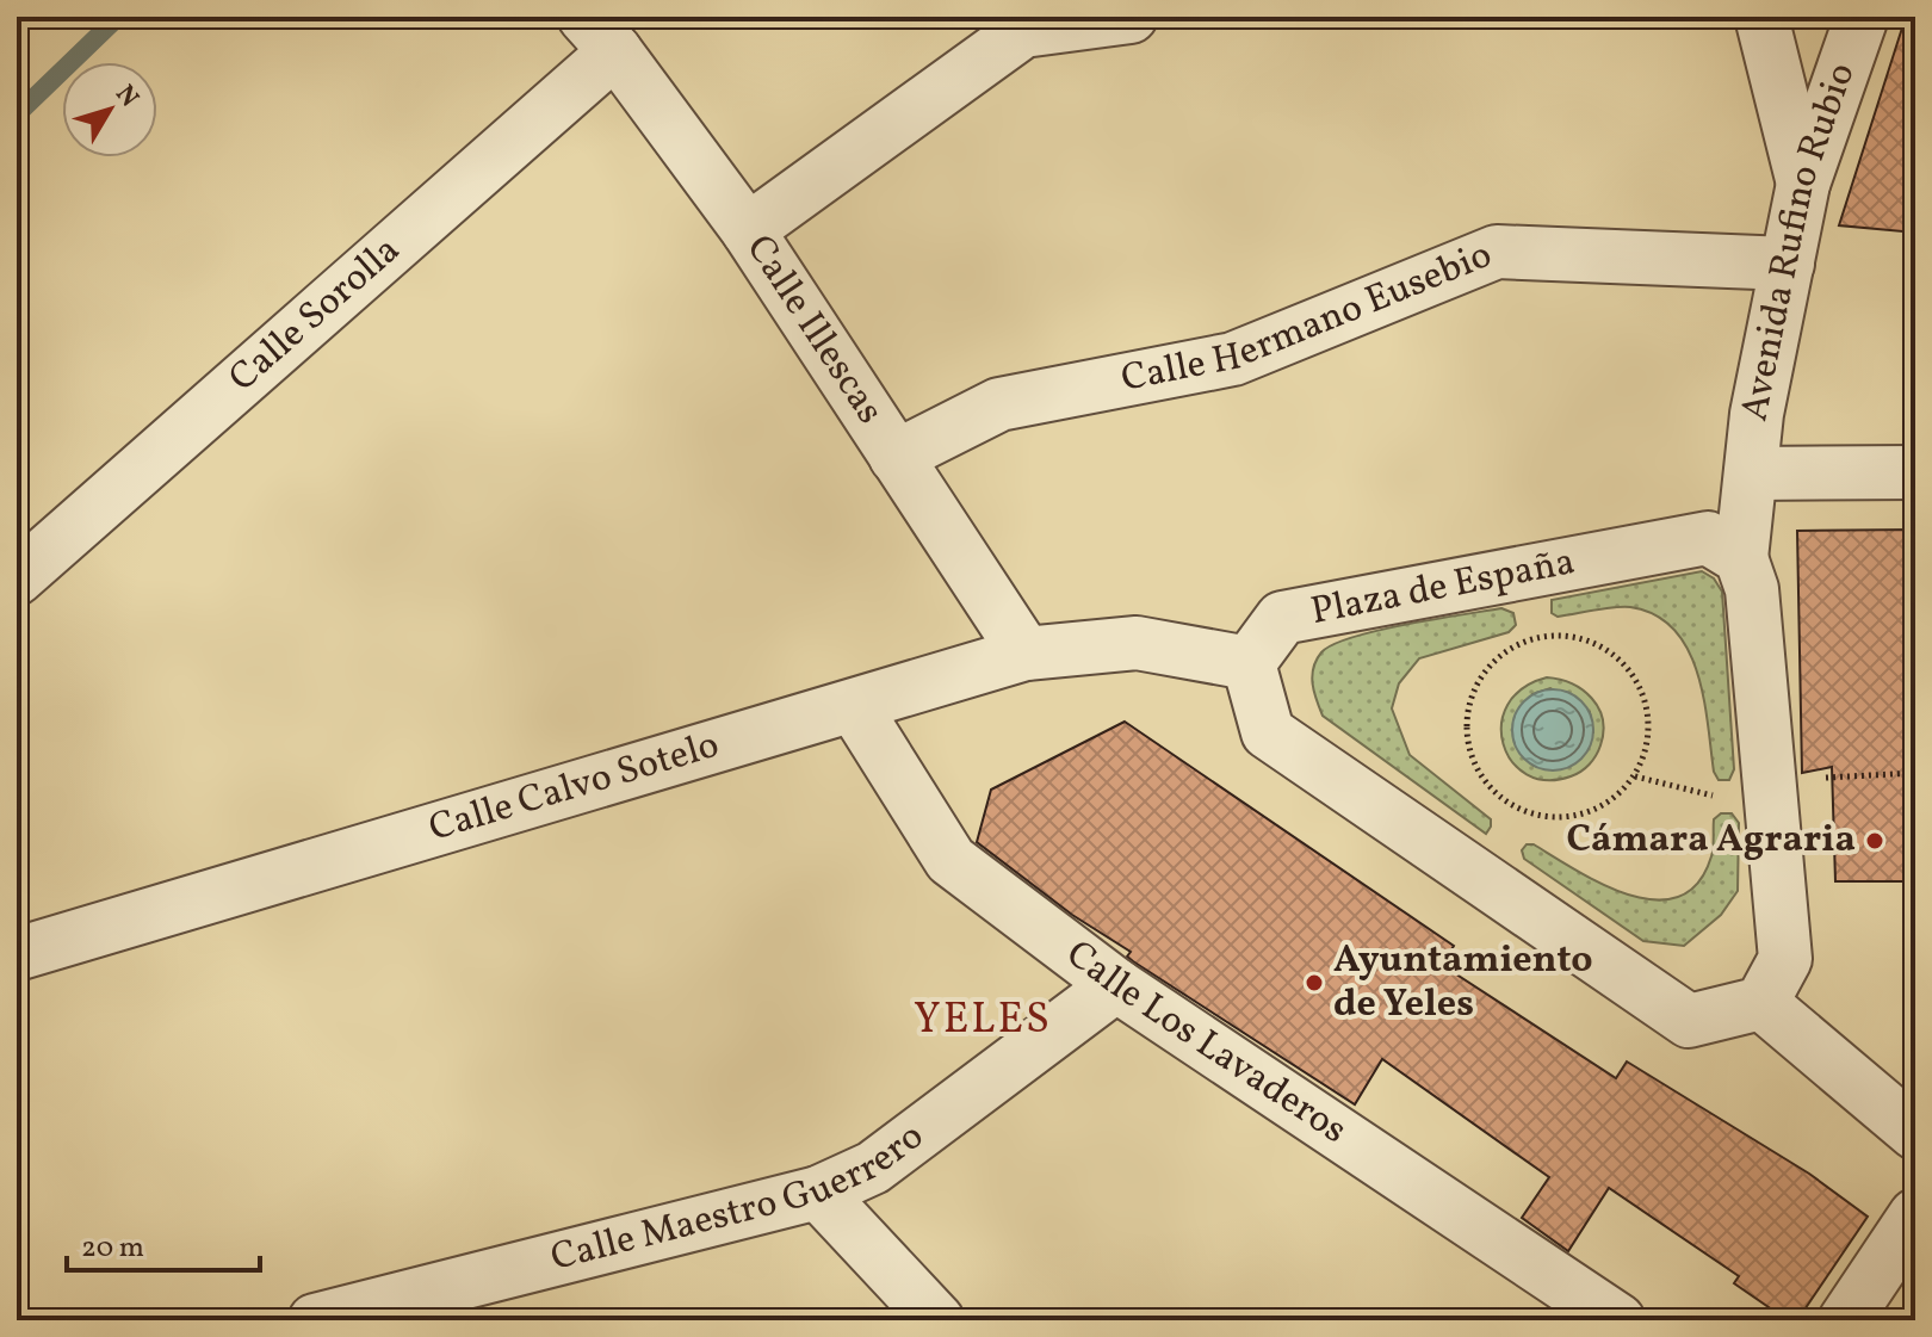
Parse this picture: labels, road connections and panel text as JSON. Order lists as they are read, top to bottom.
{
  "streets": {
    "street": [
      "Avenida Rufino Rubio",
      "Calle Sorolla",
      "Calle Hermano Eusebio",
      "Calle Illescas",
      "Plaza de España",
      "Calle Calvo Sotelo",
      "Calle Los Lavaderos",
      "Calle Maestro Guerrero"
    ]
  },
  "crossings": [
    ["Avenida Rufino Rubio", "Calle Hermano Eusebio"],
    ["Avenida Rufino Rubio", "Plaza de España"],
    ["Calle Sorolla", "Calle Illescas"],
    ["Calle Hermano Eusebio", "Calle Illescas"],
    ["Calle Illescas", "Calle Calvo Sotelo"],
    ["Plaza de España", "Calle Calvo Sotelo"],
    ["Calle Calvo Sotelo", "Calle Los Lavaderos"],
    ["Calle Los Lavaderos", "Calle Maestro Guerrero"]
  ],
  "districts": ["YELES"],
  "places": ["Cámara Agraria", "Ayuntamiento de Yeles"],
  "scale_bar": "20 m",
  "north": "top right"
}
